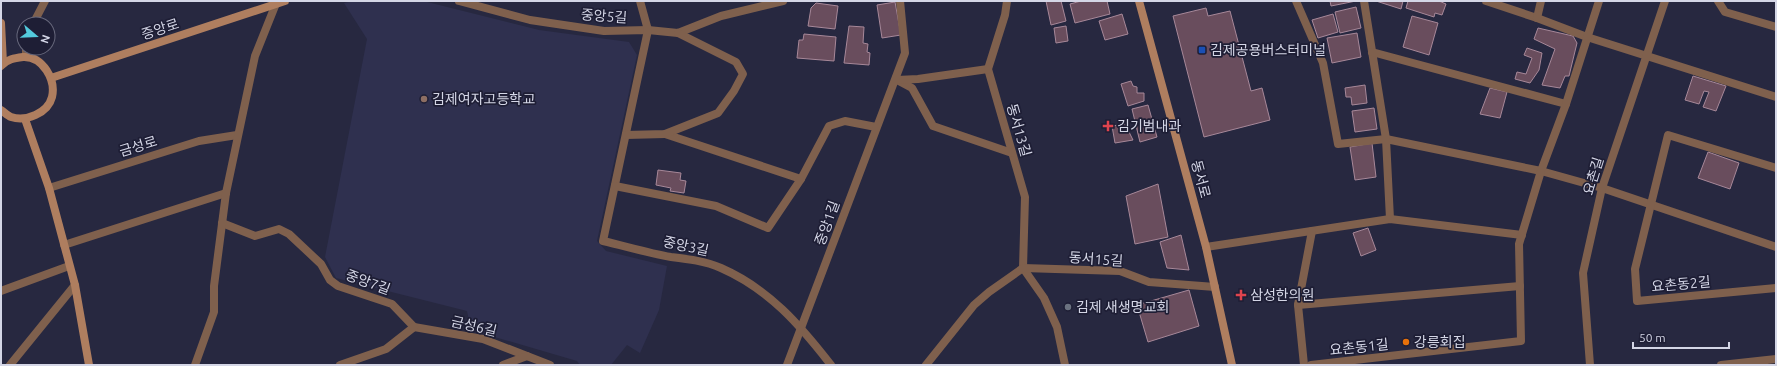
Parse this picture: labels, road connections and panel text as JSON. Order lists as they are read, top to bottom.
{
  "streets": {
    "street": [
      "중앙5길",
      "중앙로",
      "동서13길",
      "금성로",
      "요촌길",
      "동서로",
      "중앙1길",
      "중앙3길",
      "동서15길",
      "중앙7길",
      "요촌동2길",
      "금성6길",
      "요촌동1길"
    ]
  },
  "crossings": [
    ["중앙5길", "중앙3길"],
    ["동서13길", "동서15길"],
    ["동서로", "동서15길"],
    ["중앙1길", "중앙3길"],
    ["중앙7길", "금성6길"]
  ],
  "places": {
    "transit": ["김제공용버스터미널"],
    "other": ["김제여자고등학교", "김제 새생명교회", "강릉회집"],
    "health": ["김기범내과", "삼성한의원"]
  },
  "scale_bar": "50 m",
  "north": "right"
}
